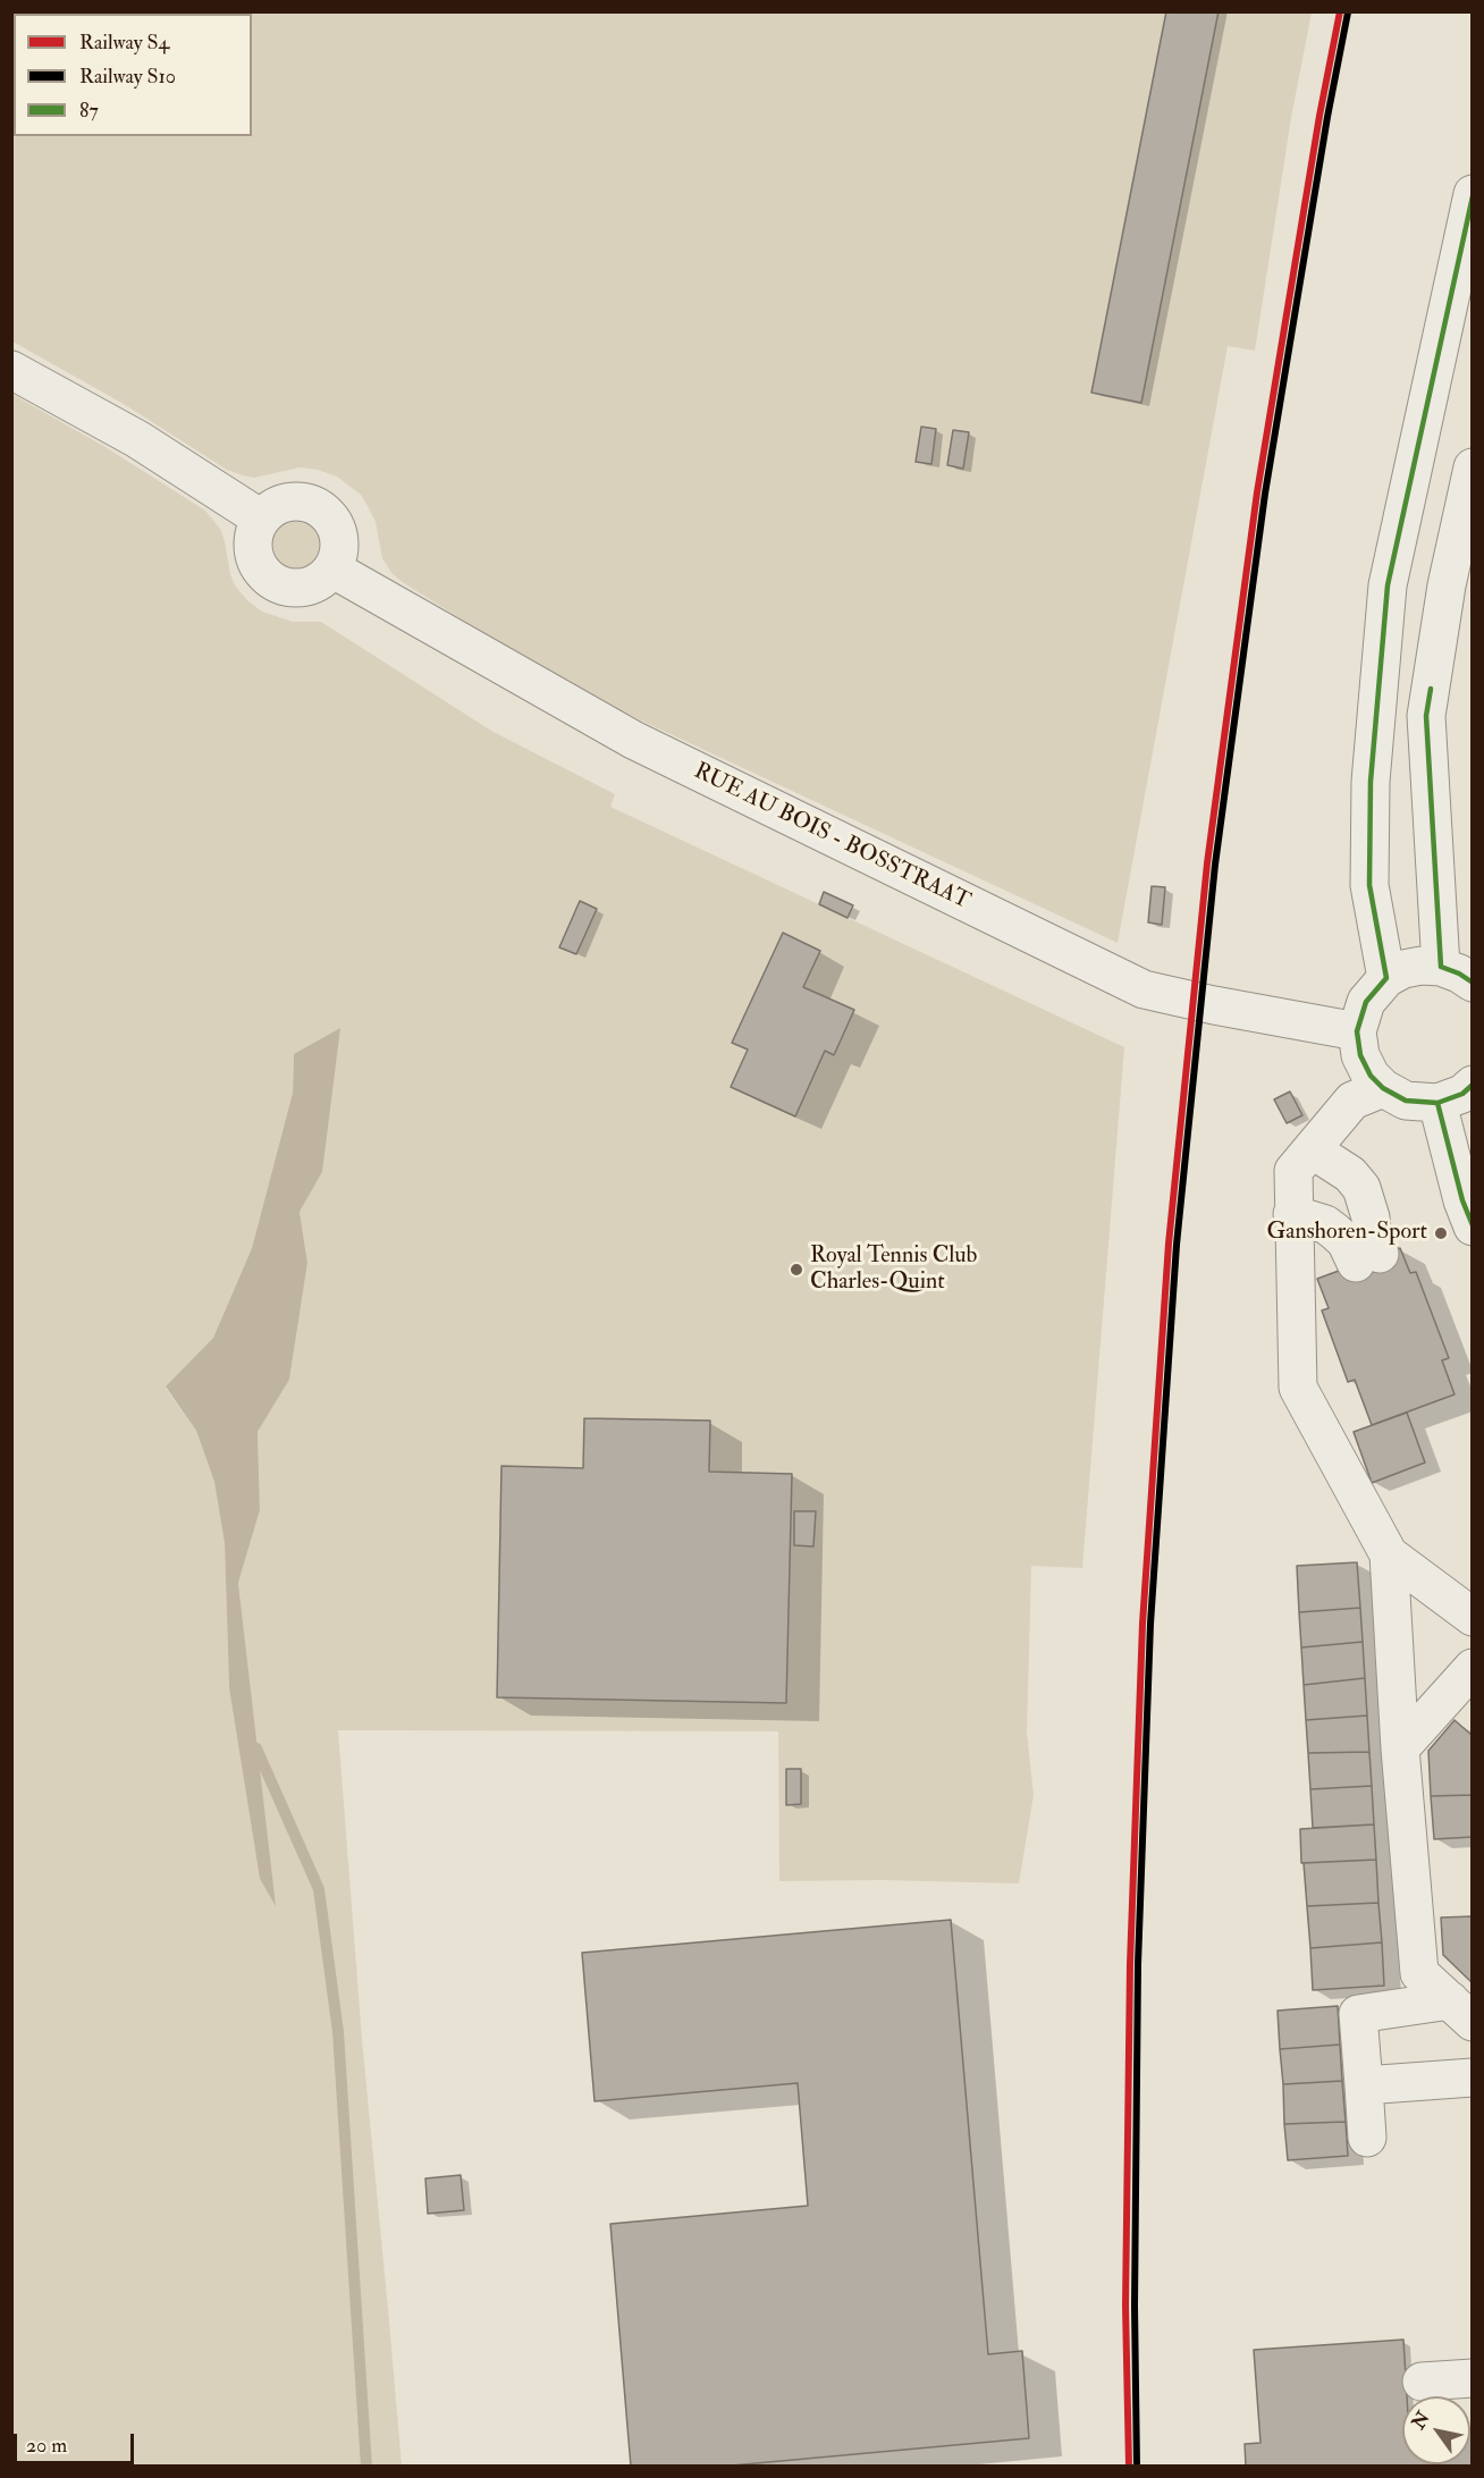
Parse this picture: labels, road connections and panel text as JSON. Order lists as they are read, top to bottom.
{
  "streets": {
    "street": ["RUE AU BOIS - BOSSTRAAT"]
  },
  "places": ["Ganshoren-Sport", "Royal Tennis Club Charles-Quint"],
  "lines": ["rail line S4", "rail line S10", "transit line 87"],
  "legend": ["Railway S4", "Railway S10", "87"],
  "scale_bar": "20 m",
  "north": "top left"
}
